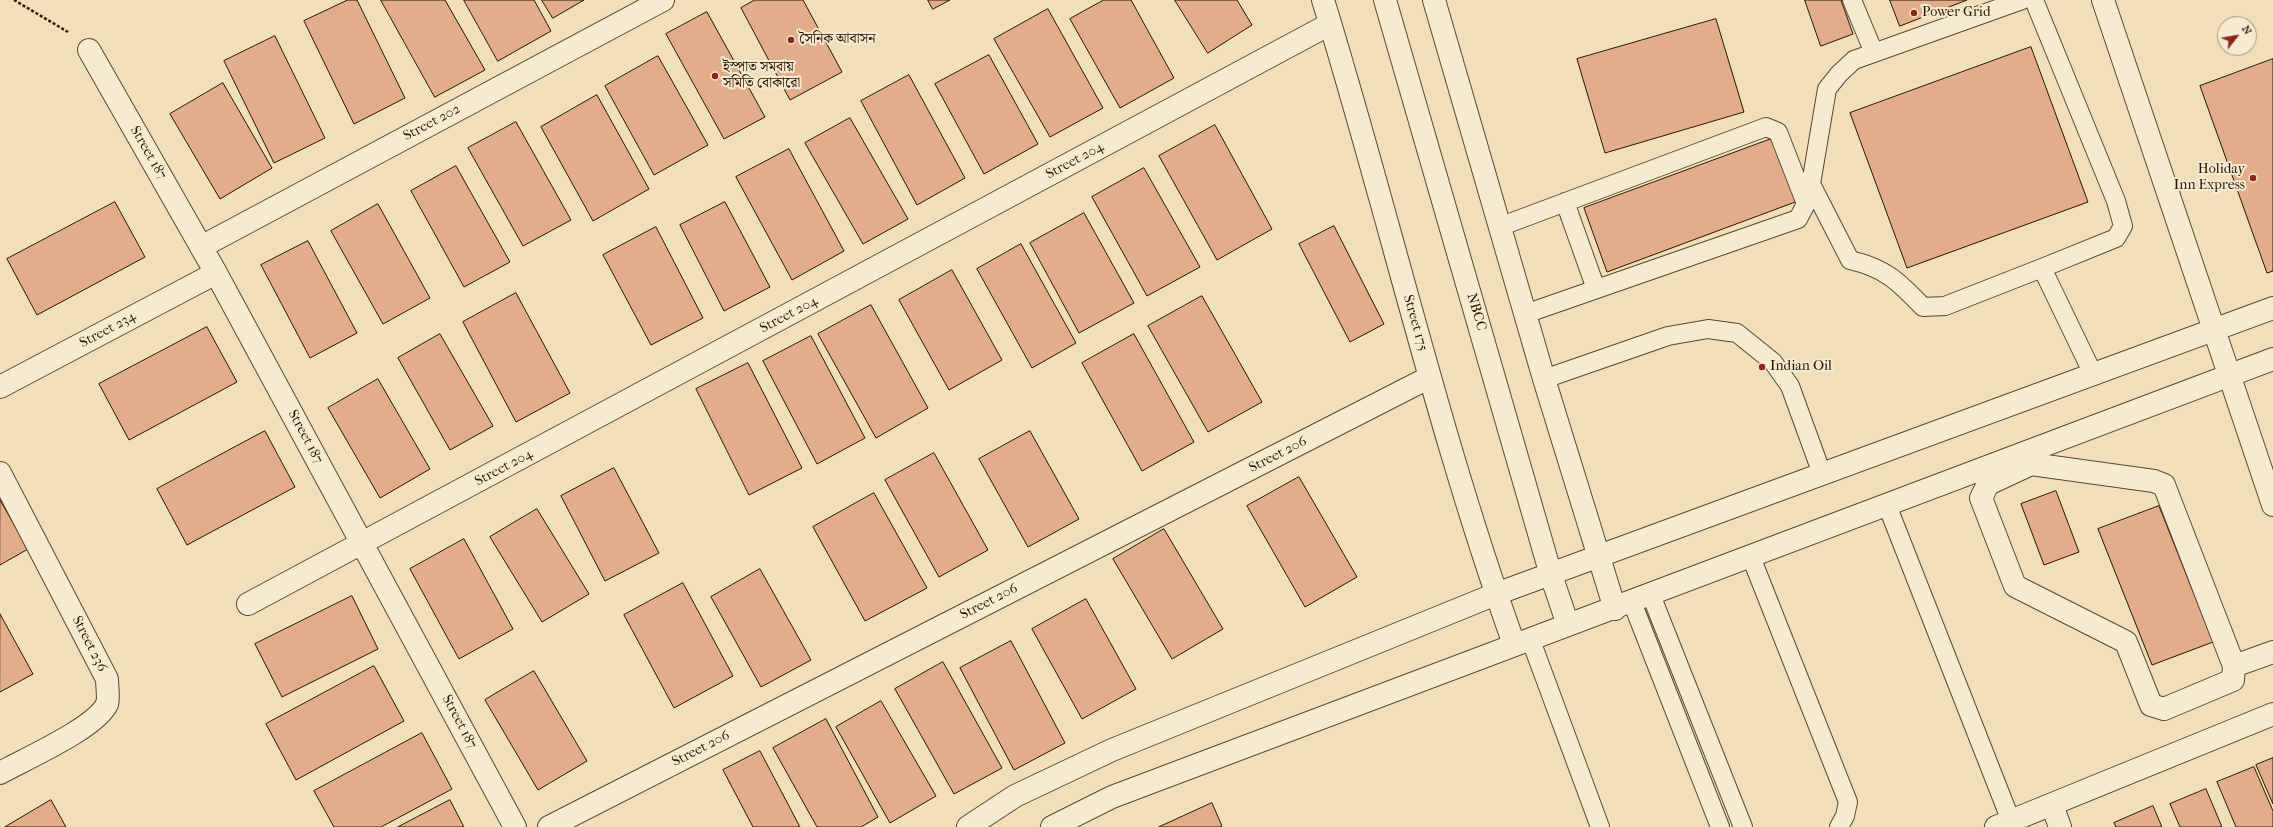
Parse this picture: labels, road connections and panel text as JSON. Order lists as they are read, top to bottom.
{
  "streets": {
    "street": [
      "Street 202",
      "Street 187",
      "Street 204",
      "NBCC",
      "Street 175",
      "Street 234",
      "Street 206",
      "Street 236"
    ]
  },
  "crossings": [
    ["Street 202", "Street 187"],
    ["Street 187", "Street 204"],
    ["Street 187", "Street 234"],
    ["Street 204", "Street 175"],
    ["Street 175", "Street 206"]
  ],
  "places": [
    "Power Grid",
    "সৈনিক আবাসন",
    "ইস্পাত সমবায় সমিতি বোকারো",
    "Holiday Inn Express",
    "Indian Oil"
  ],
  "north": "top right"
}
